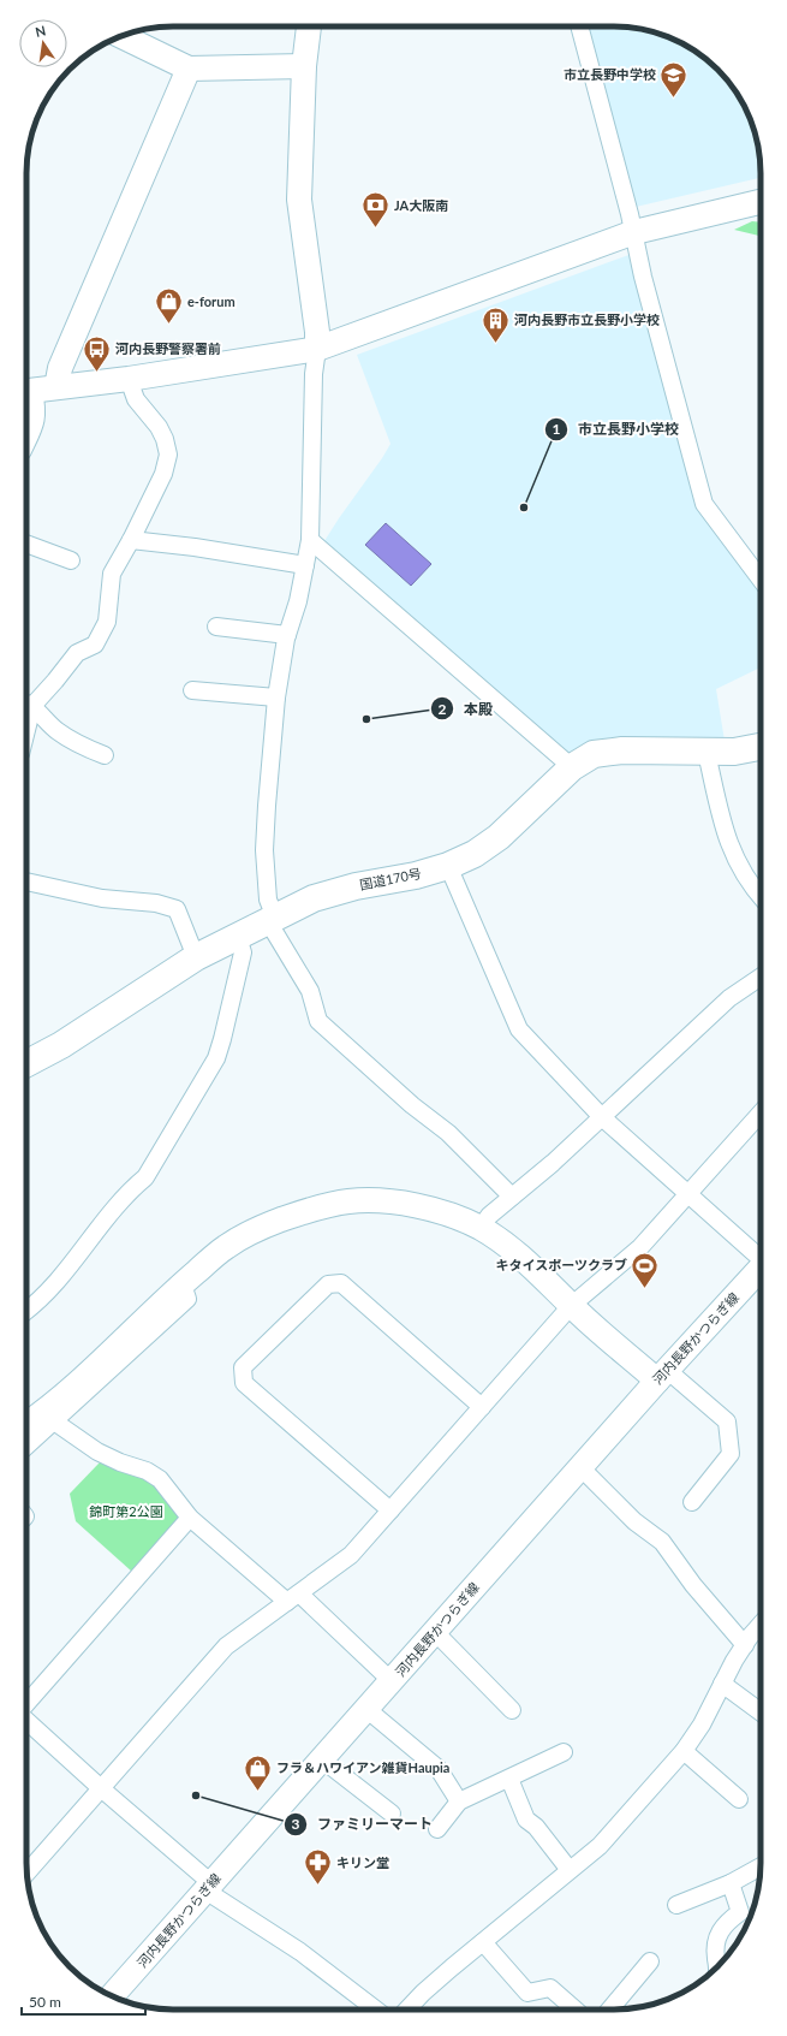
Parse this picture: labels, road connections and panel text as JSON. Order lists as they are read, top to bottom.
{
  "streets": {
    "highway": ["国道170号"],
    "street": ["河内長野かつらぎ線"]
  },
  "parks": ["錦町第2公園"],
  "places": {
    "school or university": ["市立長野中学校"],
    "bank": ["JA大阪南"],
    "shop": ["e-forum", "フラ＆ハワイアン雑貨Haupia"],
    "building": ["河内長野市立長野小学校"],
    "bus stop": ["河内長野警察署前"],
    "other": ["市立長野小学校", "本殿", "ファミリーマート"],
    "sports": ["キタイスポーツクラブ"],
    "pharmacy": ["キリン堂"]
  },
  "scale_bar": "50 m",
  "north": "top"
}
